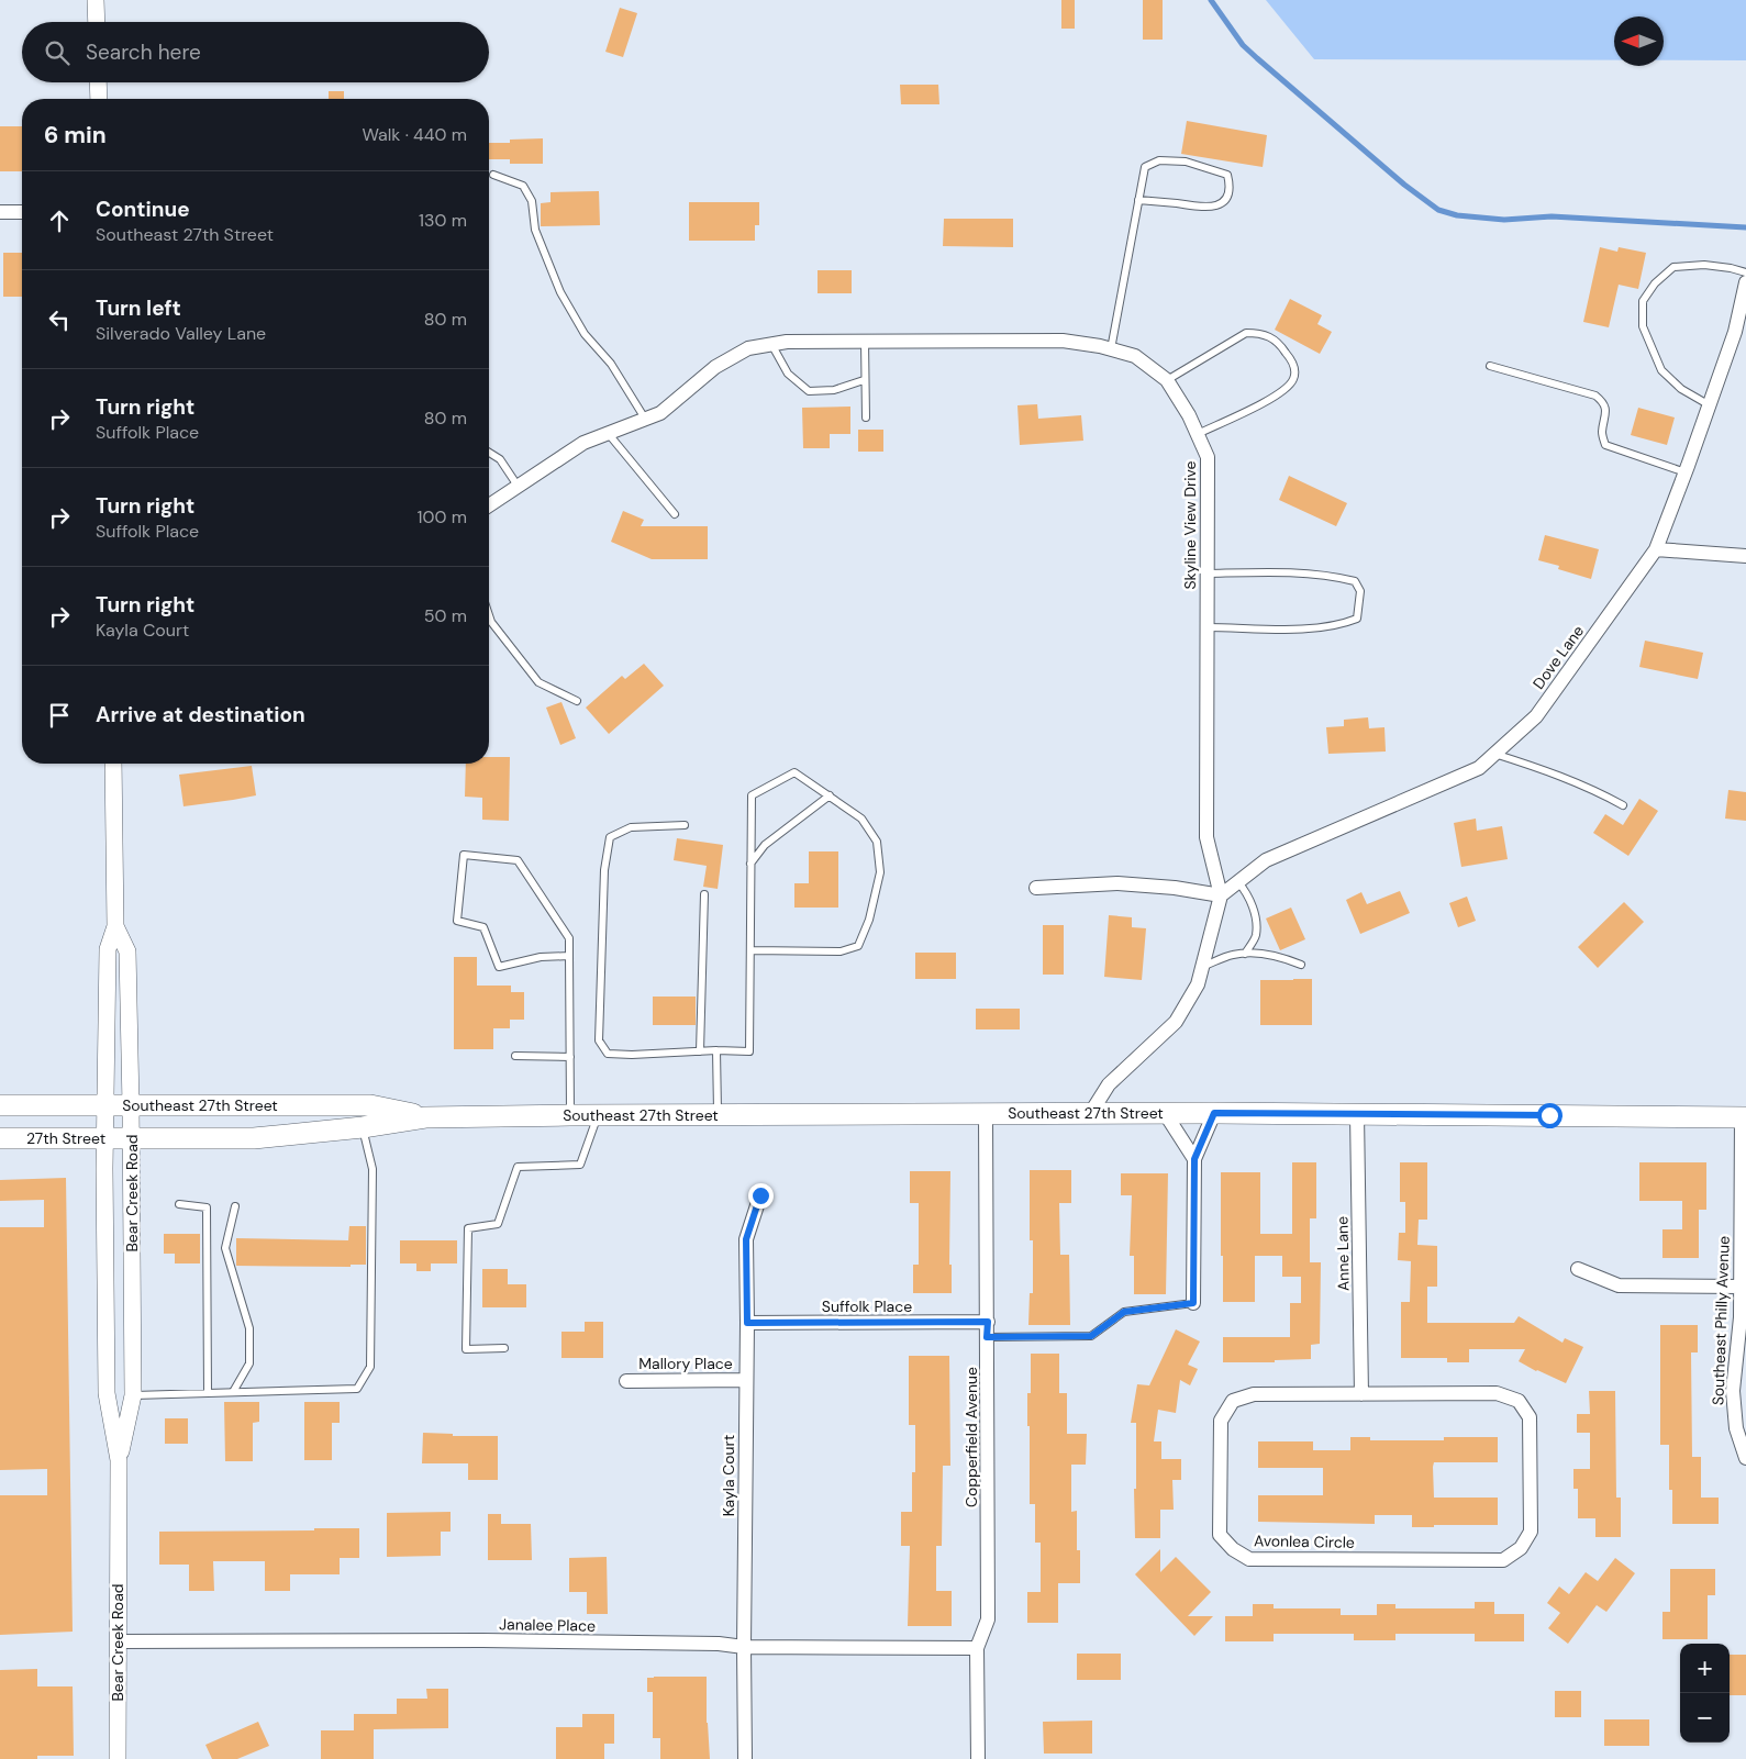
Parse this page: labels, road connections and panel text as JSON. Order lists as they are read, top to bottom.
{
  "streets": {
    "main road": ["Southeast 27th Street", "27th Street"],
    "street": [
      "Skyline View Drive",
      "Dove Lane",
      "Bear Creek Road",
      "Anne Lane",
      "Suffolk Place",
      "Southeast Philly Avenue",
      "Mallory Place",
      "Copperfield Avenue",
      "Kayla Court",
      "Avonlea Circle",
      "Janalee Place"
    ]
  },
  "crossings": [
    ["Skyline View Drive", "Dove Lane"],
    ["Skyline View Drive", "Southeast 27th Street"],
    ["Southeast 27th Street", "27th Street"],
    ["Southeast 27th Street", "Bear Creek Road"],
    ["Southeast 27th Street", "Anne Lane"],
    ["Southeast 27th Street", "Southeast Philly Avenue"],
    ["Southeast 27th Street", "Copperfield Avenue"],
    ["27th Street", "Bear Creek Road"],
    ["Bear Creek Road", "Janalee Place"],
    ["Anne Lane", "Avonlea Circle"],
    ["Suffolk Place", "Copperfield Avenue"],
    ["Suffolk Place", "Kayla Court"],
    ["Mallory Place", "Kayla Court"],
    ["Copperfield Avenue", "Janalee Place"],
    ["Kayla Court", "Janalee Place"]
  ],
  "north": "left",
  "page": {
    "search": "Search here",
    "heading": ["6 min", "Walk · 440 m"],
    "list": [
      ["Continue", "Southeast 27th Street", "130 m"],
      ["Turn left", "Silverado Valley Lane", "80 m"],
      ["Turn right", "Suffolk Place", "80 m"],
      ["Turn right", "Suffolk Place", "100 m"],
      ["Turn right", "Kayla Court", "50 m"],
      "Arrive at destination"
    ],
    "map_buttons": ["+", "−"]
  }
}
